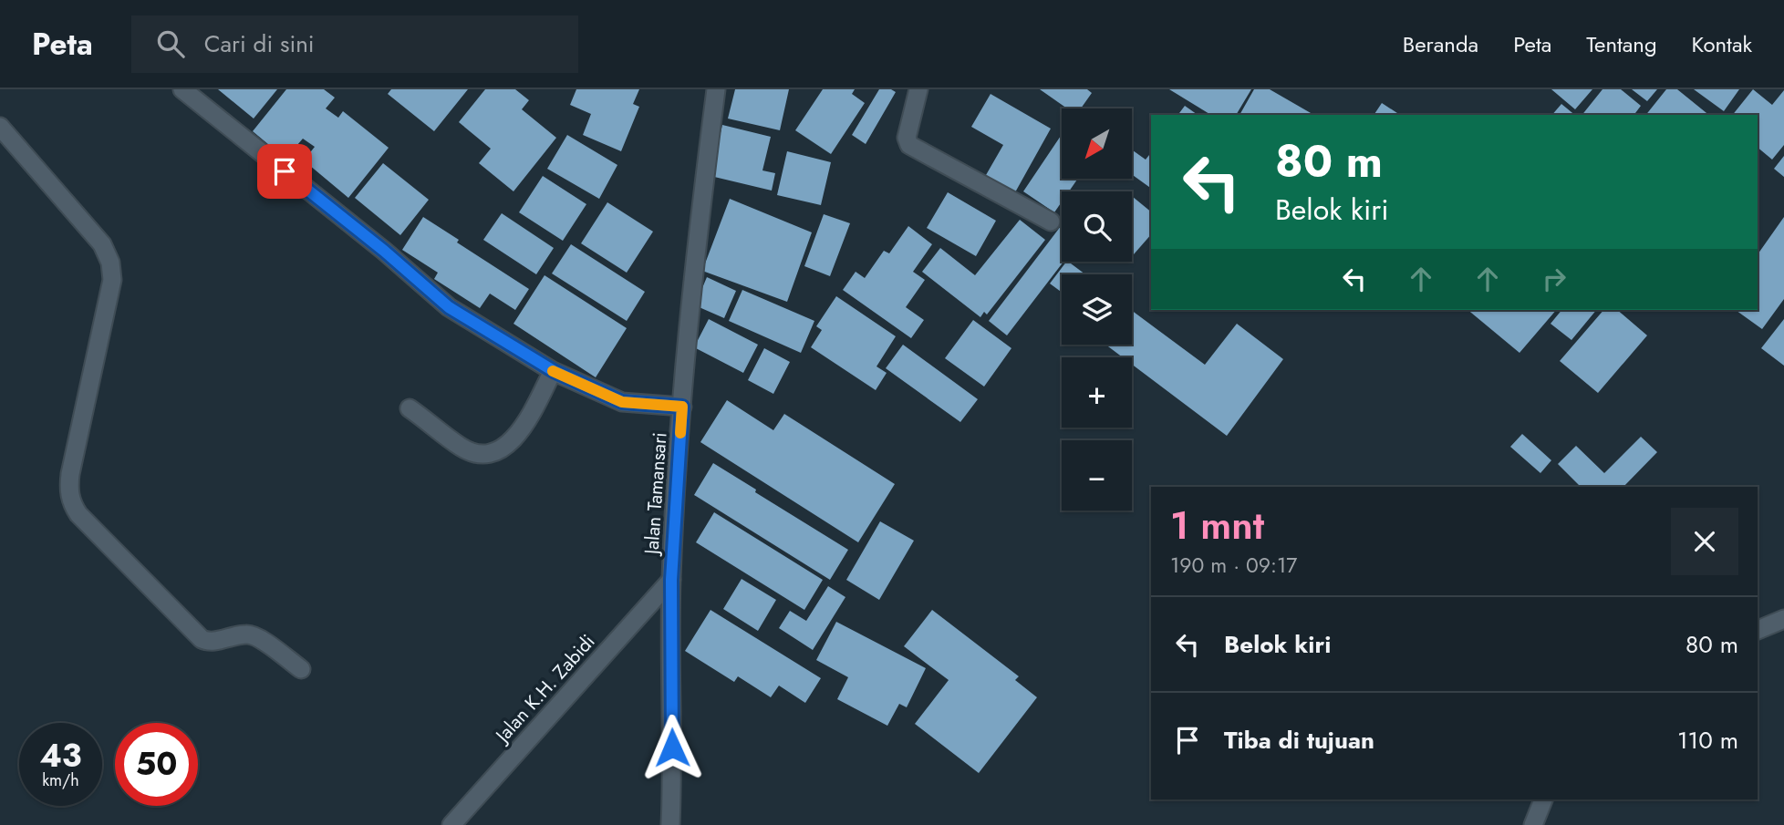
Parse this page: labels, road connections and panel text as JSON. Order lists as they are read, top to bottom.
{
  "streets": {
    "street": ["Jalan Tamansari", "Jalan K.H. Zabidi"]
  },
  "crossings": [
    ["Jalan Tamansari", "Jalan K.H. Zabidi"]
  ],
  "north": "bottom left",
  "page": {
    "header": "Peta",
    "search": "Cari di sini",
    "nav": [
      "Beranda",
      "Peta",
      "Tentang",
      "Kontak"
    ],
    "map_buttons": ["+", "−"],
    "turn": ["80 m", "Belok kiri"],
    "heading": ["1 mnt", "190 m · 09:17"],
    "list": [
      {
        "name": "Belok kiri",
        "value": "80 m"
      },
      {
        "name": "Tiba di tujuan",
        "value": "110 m"
      }
    ],
    "speed": "43 km/h",
    "limit": "50"
  }
}
